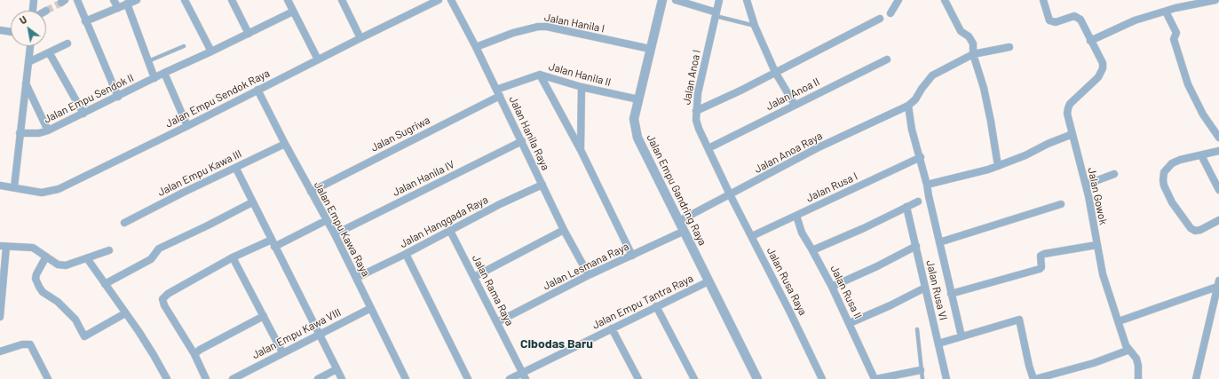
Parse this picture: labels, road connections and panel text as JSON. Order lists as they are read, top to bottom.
{
  "streets": {
    "street": [
      "Jalan Hanila I",
      "Jalan Hanila II",
      "Jalan Anoa I",
      "Jalan Anoa II",
      "Jalan Empu Sendok II",
      "Jalan Empu Sendok Raya",
      "Jalan Hanila Raya",
      "Jalan Sugriwa",
      "Jalan Anoa Raya",
      "Jalan Empu Kawa III",
      "Jalan Hanila IV",
      "Jalan Rusa I",
      "Jalan Empu Gandring Raya",
      "Jalan Gowok",
      "Jalan Hanggada Raya",
      "Jalan Empu Kawa Raya",
      "Jalan Lesmana Raya",
      "Jalan Rusa Raya",
      "Jalan Rama Raya",
      "Jalan Rusa VI",
      "Jalan Rusa II",
      "Jalan Empu Tantra Raya",
      "Jalan Empu Kawa VIII"
    ]
  },
  "crossings": [
    ["Jalan Hanila I", "Jalan Hanila Raya"],
    ["Jalan Hanila I", "Jalan Empu Gandring Raya"],
    ["Jalan Hanila II", "Jalan Hanila Raya"],
    ["Jalan Hanila II", "Jalan Sugriwa"],
    ["Jalan Hanila II", "Jalan Empu Gandring Raya"],
    ["Jalan Anoa I", "Jalan Anoa II"],
    ["Jalan Anoa I", "Jalan Anoa Raya"],
    ["Jalan Anoa I", "Jalan Rusa Raya"],
    ["Jalan Empu Sendok Raya", "Jalan Empu Kawa Raya"],
    ["Jalan Hanila Raya", "Jalan Sugriwa"],
    ["Jalan Hanila Raya", "Jalan Hanila IV"],
    ["Jalan Hanila Raya", "Jalan Hanggada Raya"],
    ["Jalan Hanila Raya", "Jalan Lesmana Raya"],
    ["Jalan Sugriwa", "Jalan Empu Kawa Raya"],
    ["Jalan Anoa Raya", "Jalan Empu Gandring Raya"],
    ["Jalan Anoa Raya", "Jalan Rusa Raya"],
    ["Jalan Empu Kawa III", "Jalan Empu Kawa Raya"],
    ["Jalan Hanila IV", "Jalan Empu Kawa Raya"],
    ["Jalan Rusa I", "Jalan Rusa Raya"],
    ["Jalan Rusa I", "Jalan Rusa II"],
    ["Jalan Empu Gandring Raya", "Jalan Lesmana Raya"],
    ["Jalan Empu Gandring Raya", "Jalan Empu Tantra Raya"],
    ["Jalan Hanggada Raya", "Jalan Empu Kawa Raya"],
    ["Jalan Hanggada Raya", "Jalan Rama Raya"],
    ["Jalan Empu Kawa Raya", "Jalan Empu Kawa VIII"],
    ["Jalan Lesmana Raya", "Jalan Rama Raya"],
    ["Jalan Rama Raya", "Jalan Empu Tantra Raya"]
  ],
  "districts": ["Cibodas Baru"],
  "north": "top left"
}
